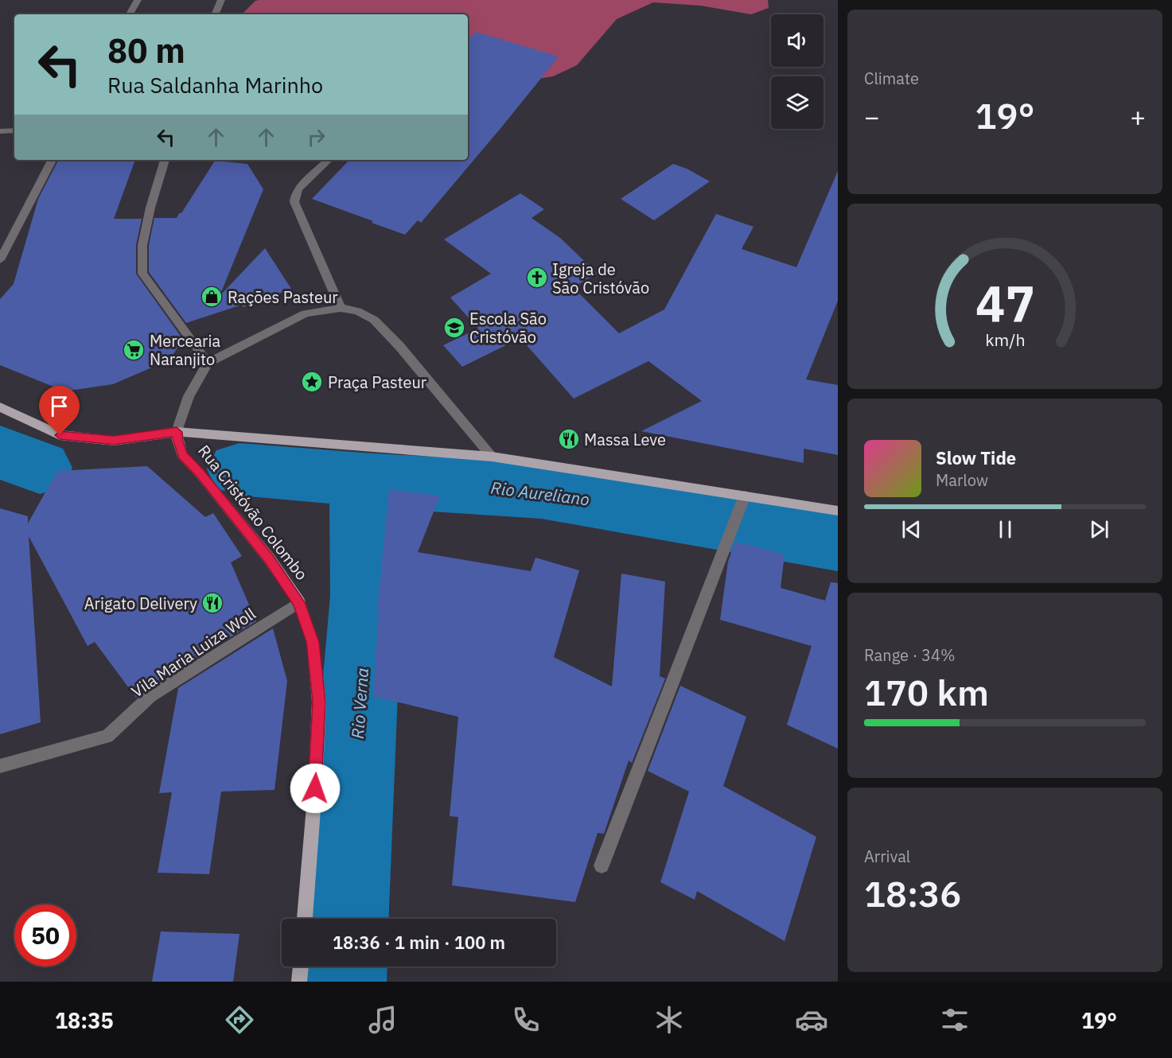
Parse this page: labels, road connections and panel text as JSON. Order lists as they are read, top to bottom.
{
  "streets": {
    "main road": ["Rua Cristóvão Colombo"],
    "street": ["Vila Maria Luiza Woll"]
  },
  "crossings": [
    ["Rua Cristóvão Colombo", "Vila Maria Luiza Woll"]
  ],
  "water": ["Rio Aureliano", "Rio Verna"],
  "places": {
    "church": ["Igreja de São Cristóvão"],
    "shop": ["Rações Pasteur"],
    "school or university": ["Escola São Cristóvão"],
    "supermarket": ["Mercearia Naranjito"],
    "place": ["Praça Pasteur"],
    "restaurant": ["Massa Leve", "Arigato Delivery"]
  },
  "page": {
    "tile": [
      "Climate",
      ["Range · 34%", "170 km"],
      ["Arrival", "18:36"]
    ],
    "turn": ["80 m", "Rua Saldanha Marinho"],
    "heat": ["−", "19°", "+"],
    "song": ["Slow Tide", "Marlow"],
    "limit": "50",
    "trip": "18:36 · 1 min · 100 m",
    "tabs": ["18:35", "19°"],
    "gauge": ["47", "km/h"]
  }
}
